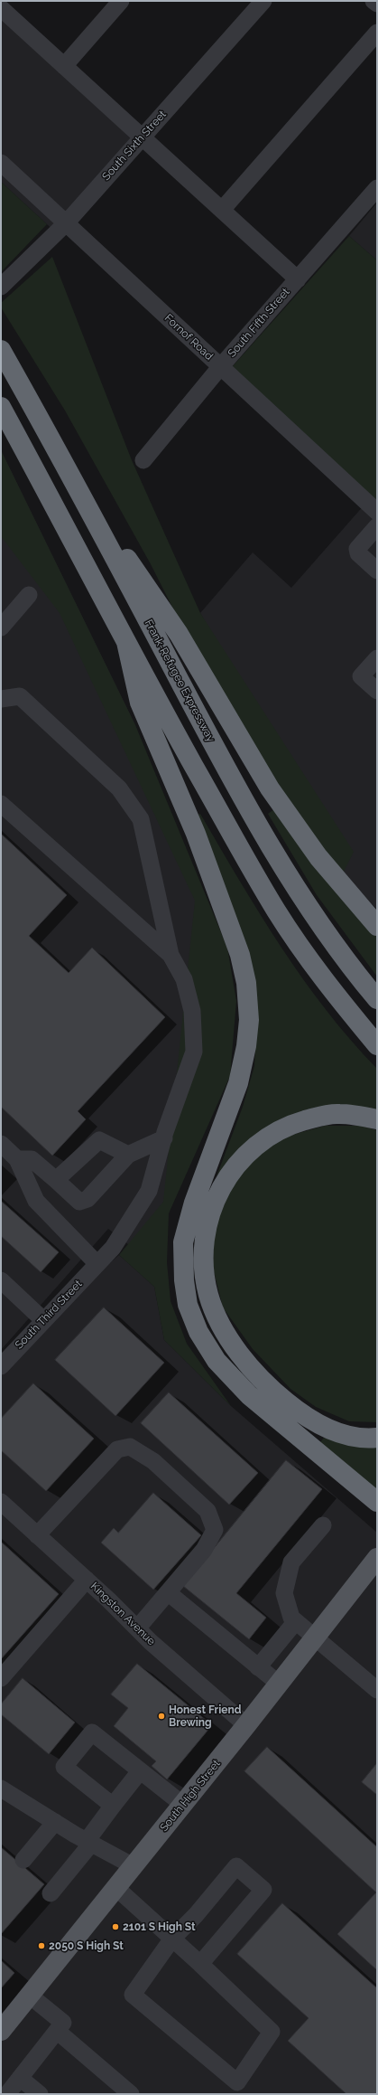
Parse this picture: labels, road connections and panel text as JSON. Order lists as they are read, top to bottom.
{
  "streets": {
    "highway": ["Frank-Refugee Expressway"],
    "main road": ["South High Street"],
    "street": [
      "South Sixth Street",
      "South Fifth Street",
      "Fornof Road",
      "South Third Street",
      "Kingston Avenue"
    ]
  },
  "crossings": [
    ["South Sixth Street", "Fornof Road"],
    ["South Fifth Street", "Fornof Road"],
    ["Kingston Avenue", "South High Street"]
  ],
  "places": ["Honest Friend Brewing", "2101 S High St", "2050 S High St"]
}
